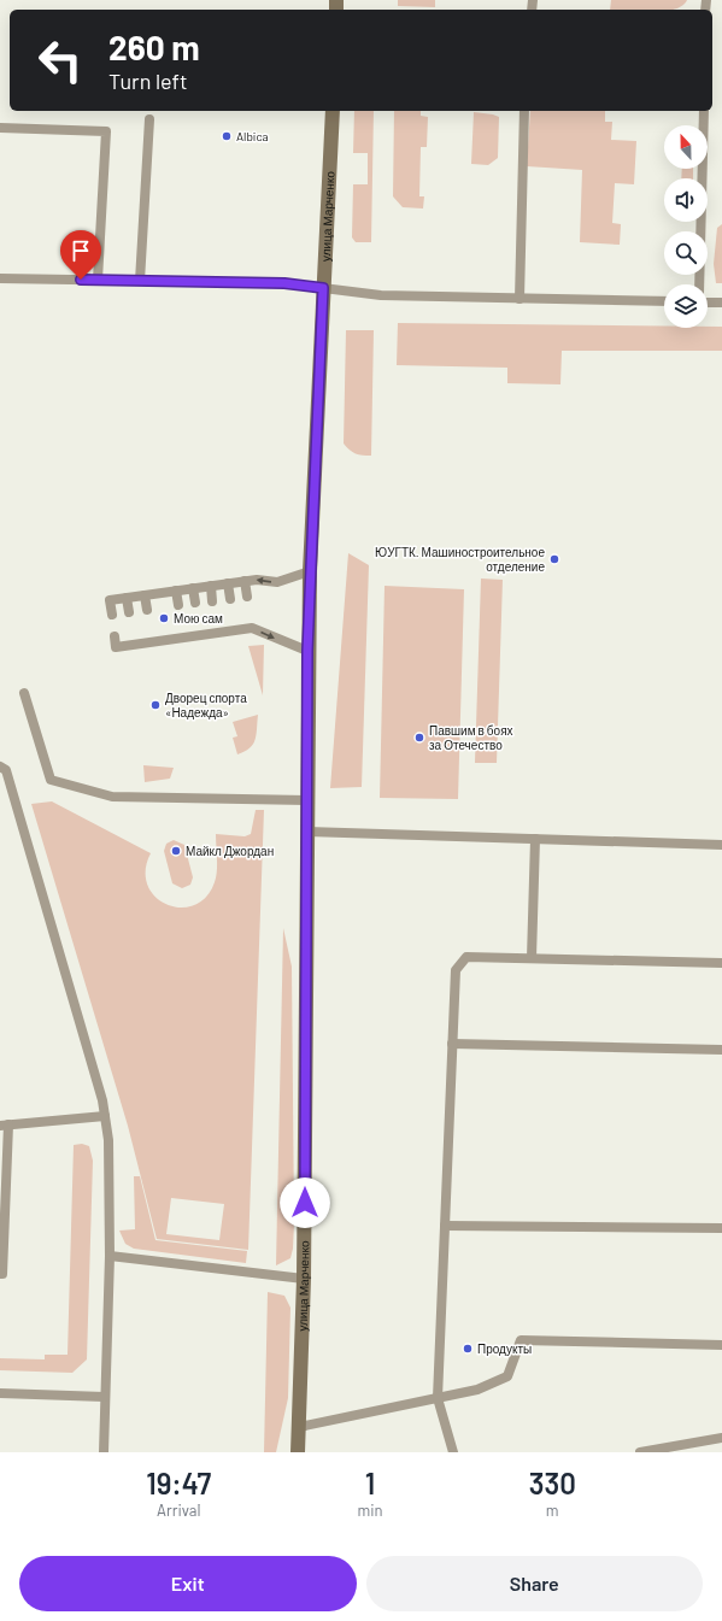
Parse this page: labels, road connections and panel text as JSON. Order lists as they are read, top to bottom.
{
  "streets": {
    "street": ["улица Марченко"]
  },
  "places": [
    "Albica",
    "ЮУГТК. Машиностроительное отделение",
    "Мою сам",
    "Дворец спорта «Надежда»",
    "Павшим в боях за Отечество",
    "Майкл Джордан",
    "Продукты"
  ],
  "north": "top",
  "page": {
    "turn": ["260 m", "Turn left"],
    "eta": [
      "19:47",
      "Arrival",
      "1",
      "min",
      "330",
      "m"
    ],
    "buttons": ["Exit", "Share"]
  }
}
